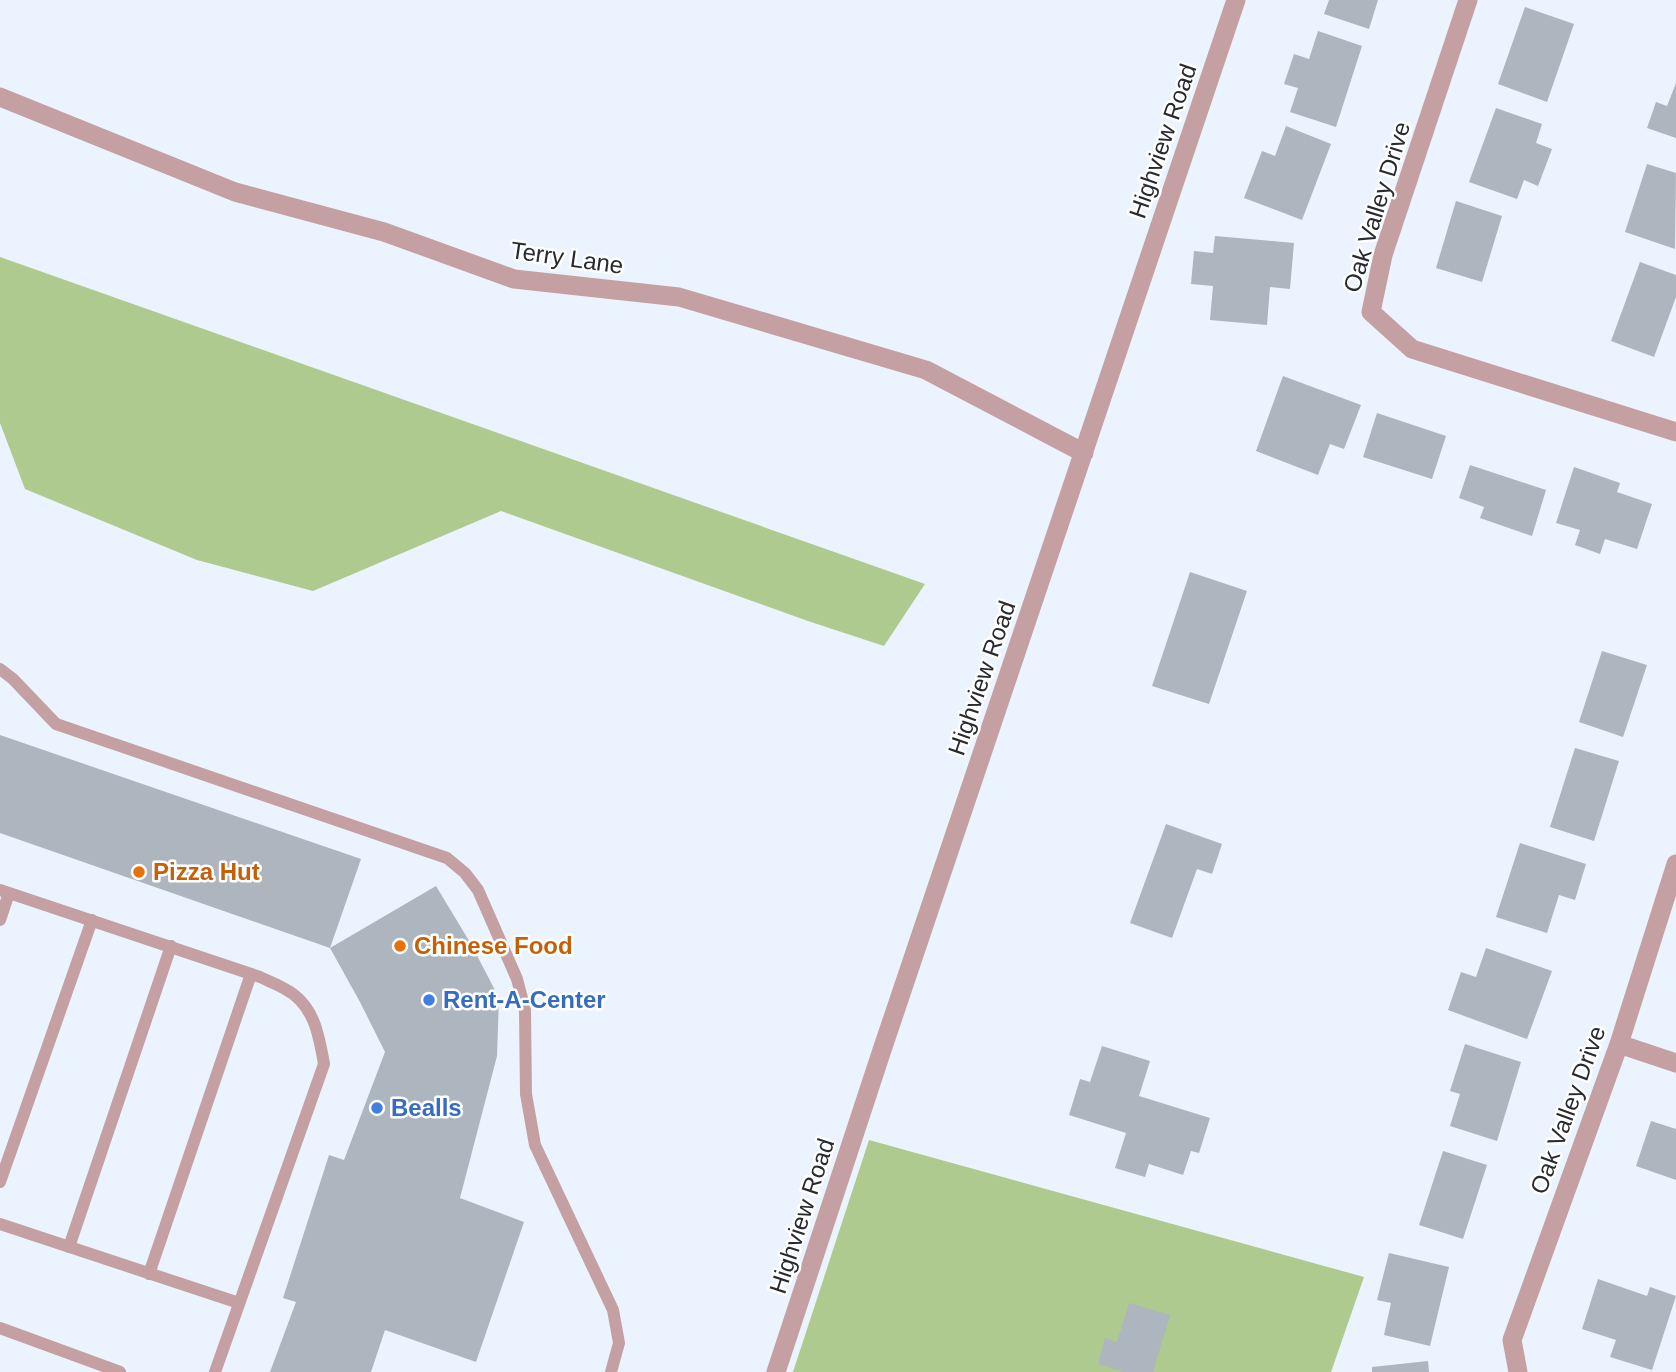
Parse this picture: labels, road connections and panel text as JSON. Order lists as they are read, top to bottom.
{
  "streets": {
    "street": ["Highview Road", "Oak Valley Drive", "Terry Lane"]
  },
  "crossings": [
    ["Highview Road", "Terry Lane"]
  ],
  "places": [
    "Pizza Hut",
    "Chinese Food",
    "Rent-A-Center",
    "Bealls"
  ]
}
